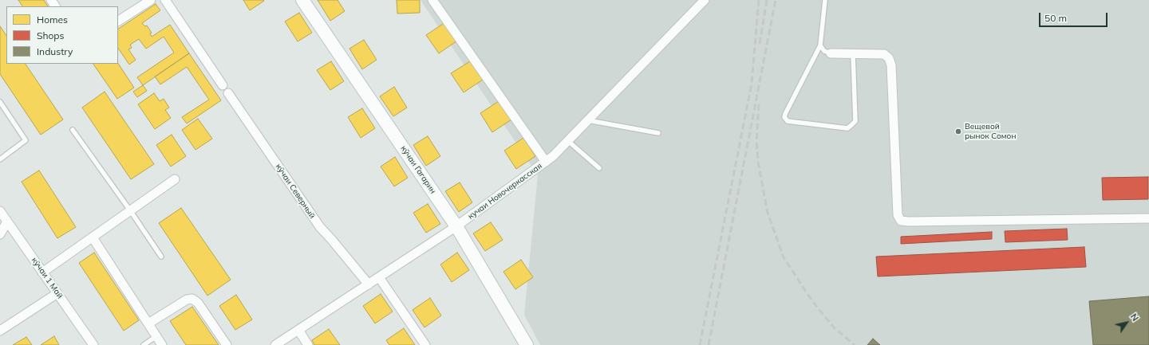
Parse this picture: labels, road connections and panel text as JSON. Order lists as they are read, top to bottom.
{
  "streets": {
    "main road": ["кӯчаи Гагарин"],
    "street": ["кӯчаи Северный", "кучаи Новочеркасская", "кӯчаи 1 Май"]
  },
  "crossings": [
    ["кӯчаи Гагарин", "кучаи Новочеркасская"],
    ["кӯчаи Северный", "кучаи Новочеркасская"]
  ],
  "places": ["Вещевой рынок Сомон"],
  "legend": ["Homes", "Shops", "Industry"],
  "scale_bar": "50 m",
  "north": "top right"
}
